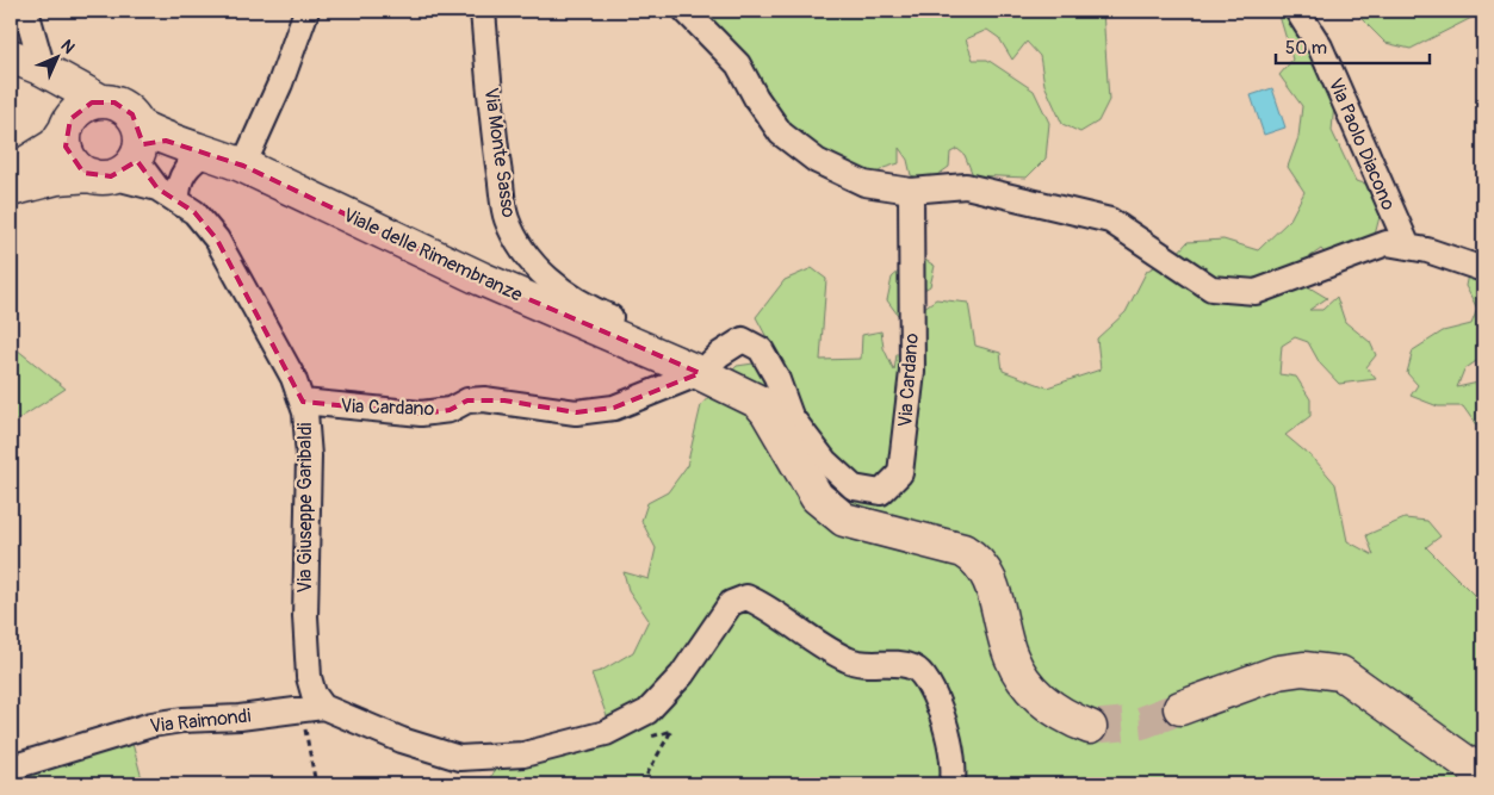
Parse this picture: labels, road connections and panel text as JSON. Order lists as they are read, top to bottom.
{
  "streets": {
    "main road": ["Viale delle Rimembranze"],
    "street": [
      "Via Paolo Diacono",
      "Via Monte Sasso",
      "Via Cardano",
      "Via Giuseppe Garibaldi",
      "Via Raimondi"
    ]
  },
  "crossings": [
    ["Via Monte Sasso", "Viale delle Rimembranze"],
    ["Via Monte Sasso", "Via Cardano"],
    ["Viale delle Rimembranze", "Via Cardano"],
    ["Viale delle Rimembranze", "Via Giuseppe Garibaldi"],
    ["Via Cardano", "Via Giuseppe Garibaldi"],
    ["Via Giuseppe Garibaldi", "Via Raimondi"]
  ],
  "scale_bar": "50 m",
  "north": "top right"
}
